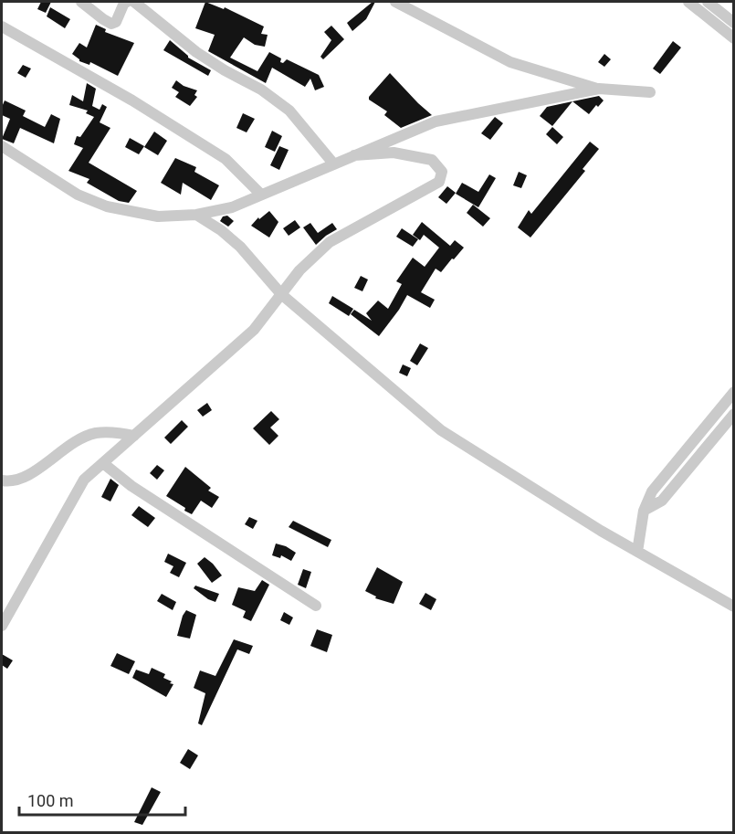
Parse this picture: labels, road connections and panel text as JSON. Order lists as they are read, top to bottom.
{
  "scale_bar": "100 m"
}
